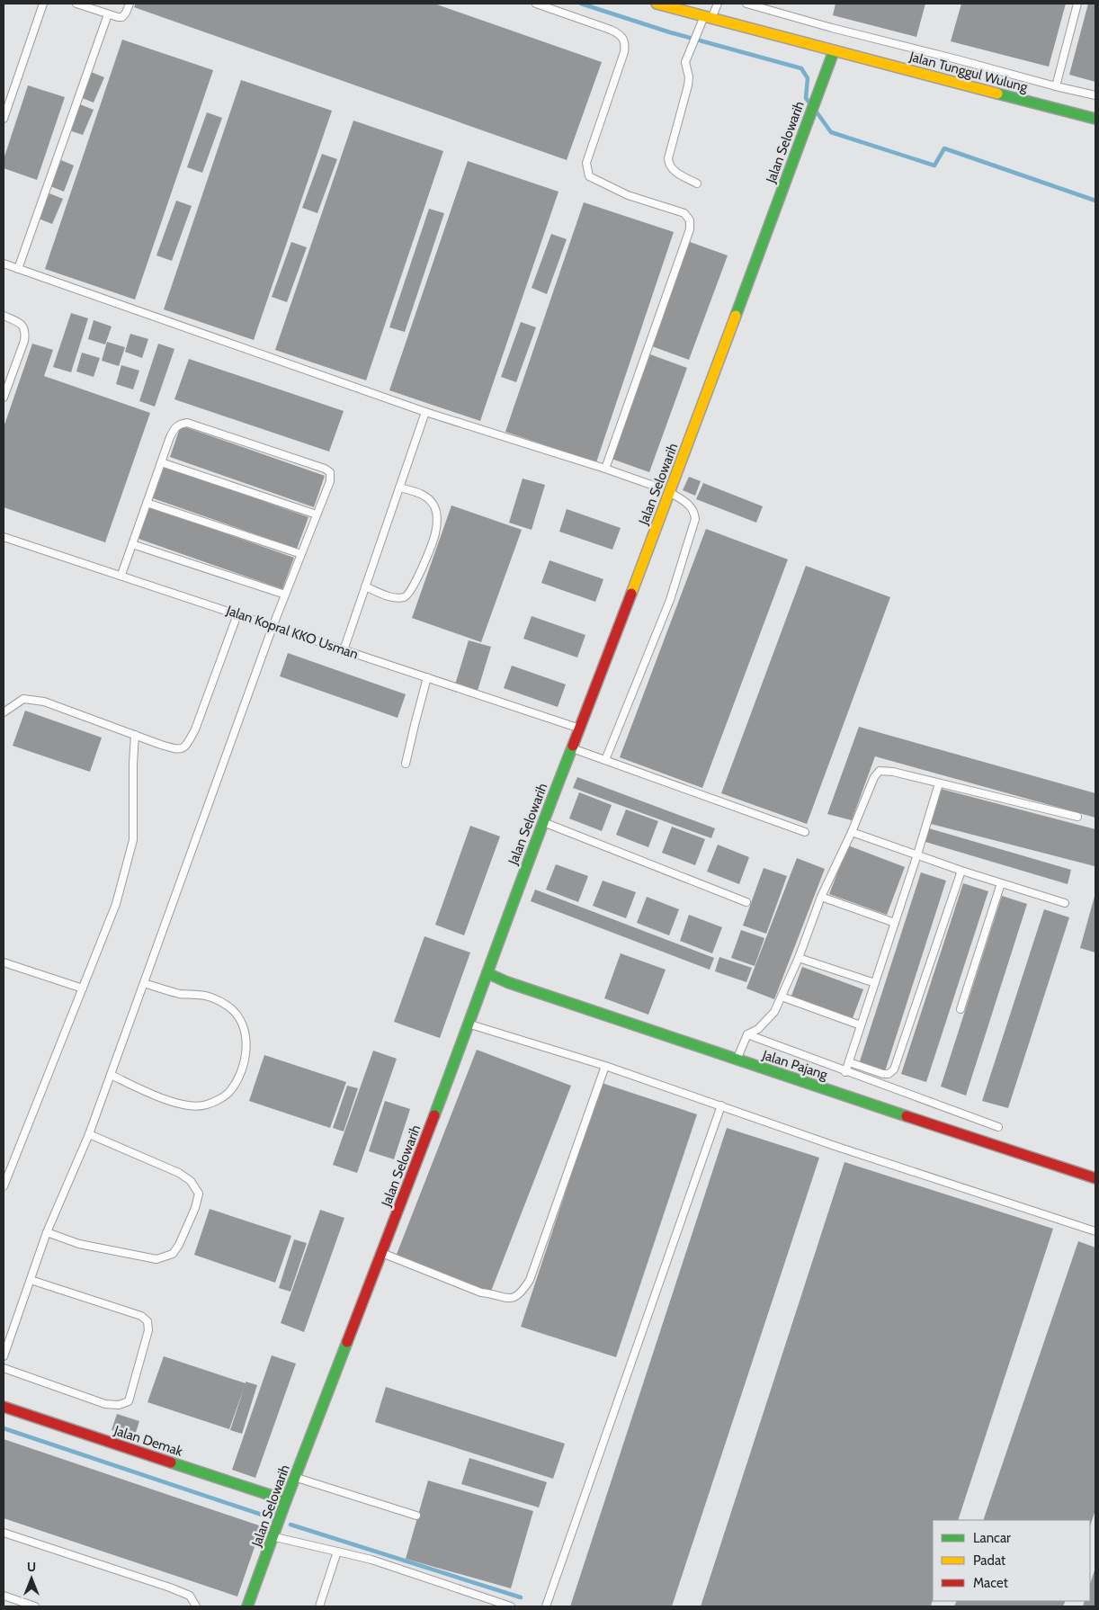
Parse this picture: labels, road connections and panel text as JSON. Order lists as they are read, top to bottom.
{
  "streets": {
    "main road": [
      "Jalan Tunggul Wulung",
      "Jalan Selowarih",
      "Jalan Pajang",
      "Jalan Demak"
    ],
    "lane": ["Jalan Kopral KKO Usman"]
  },
  "crossings": [
    ["Jalan Tunggul Wulung", "Jalan Selowarih"],
    ["Jalan Selowarih", "Jalan Kopral KKO Usman"],
    ["Jalan Selowarih", "Jalan Pajang"],
    ["Jalan Selowarih", "Jalan Demak"]
  ],
  "legend": ["Lancar", "Padat", "Macet"],
  "north": "top"
}
